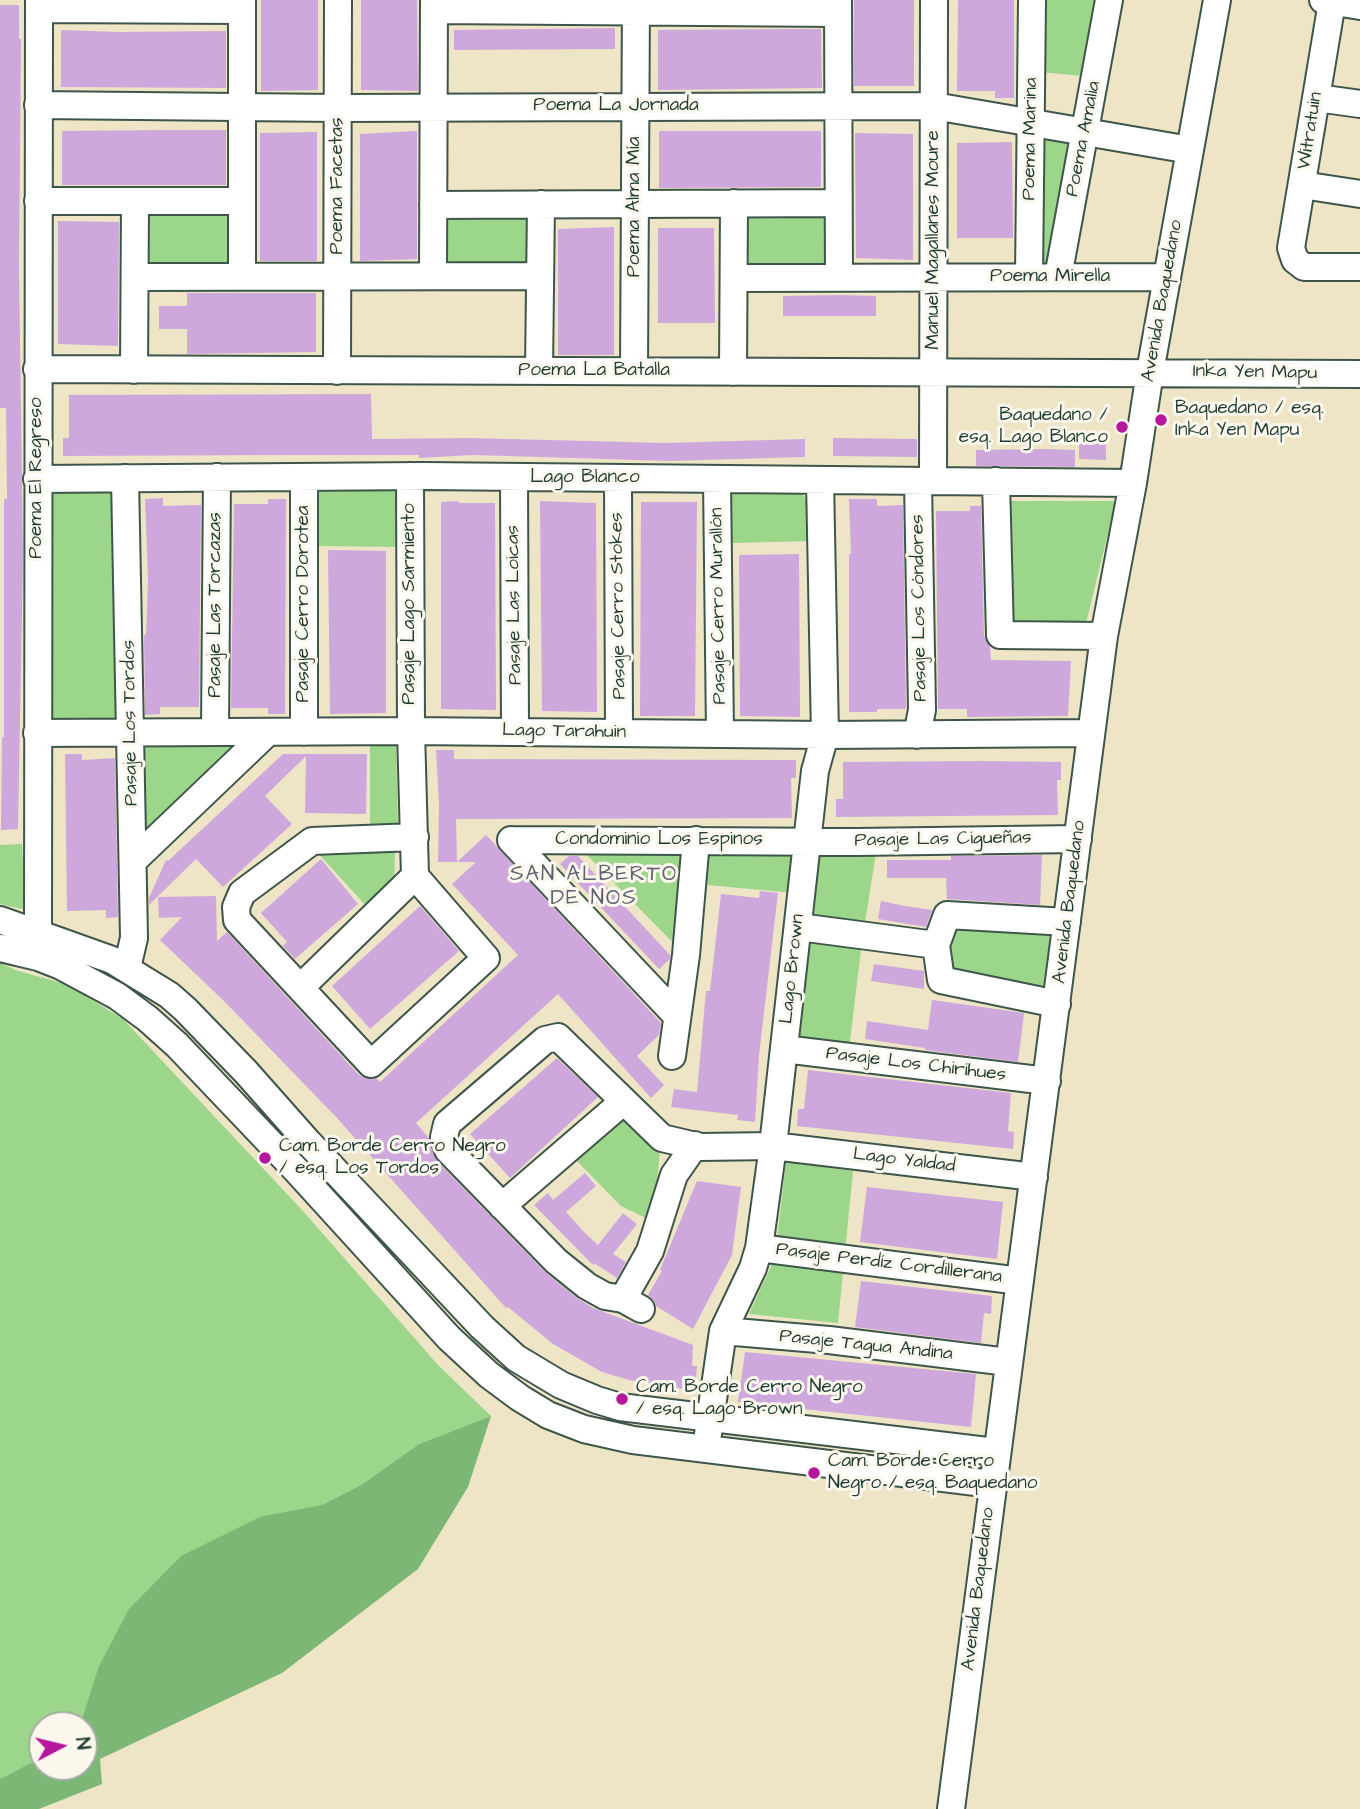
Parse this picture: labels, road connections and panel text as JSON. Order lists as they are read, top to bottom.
{
  "streets": {
    "street": [
      "Poema La Jornada",
      "Witratuin",
      "Poema Marina",
      "Poema Amalia",
      "Poema Facetas",
      "Poema Alma Mía",
      "Manuel Magallanes Moure",
      "Poema Mirella",
      "Avenida Baquedano",
      "Poema La Batalla",
      "Inka Yen Mapu",
      "Poema El Regreso",
      "Lago Blanco",
      "Pasaje Cerro Dorotea",
      "Pasaje Lago Sarmiento",
      "Pasaje Las Torcazas",
      "Pasaje Las Loicas",
      "Pasaje Cerro Stokes",
      "Pasaje Cerro Murallón",
      "Pasaje Los Cóndores",
      "Pasaje Los Tordos",
      "Lago Tarahuin",
      "Condominio Los Espinos",
      "Pasaje Las Cigueñas",
      "Lago Brown",
      "Pasaje Los Chirihues",
      "Lago Yaldad",
      "Pasaje Perdíz Cordillerana",
      "Pasaje Tagua Andina"
    ]
  },
  "crossings": [
    ["Poema La Jornada", "Poema Marina"],
    ["Poema La Jornada", "Poema Amalia"],
    ["Poema La Jornada", "Poema Facetas"],
    ["Poema La Jornada", "Poema Alma Mía"],
    ["Poema La Jornada", "Manuel Magallanes Moure"],
    ["Poema La Jornada", "Avenida Baquedano"],
    ["Poema La Jornada", "Poema El Regreso"],
    ["Poema Marina", "Poema Mirella"],
    ["Poema Amalia", "Poema Mirella"],
    ["Poema Facetas", "Poema La Batalla"],
    ["Poema Alma Mía", "Poema La Batalla"],
    ["Manuel Magallanes Moure", "Poema Mirella"],
    ["Manuel Magallanes Moure", "Poema La Batalla"],
    ["Manuel Magallanes Moure", "Lago Blanco"],
    ["Manuel Magallanes Moure", "Pasaje Los Cóndores"],
    ["Poema Mirella", "Avenida Baquedano"],
    ["Avenida Baquedano", "Poema La Batalla"],
    ["Avenida Baquedano", "Inka Yen Mapu"],
    ["Avenida Baquedano", "Lago Blanco"],
    ["Avenida Baquedano", "Lago Tarahuin"],
    ["Avenida Baquedano", "Pasaje Las Cigueñas"],
    ["Avenida Baquedano", "Pasaje Los Chirihues"],
    ["Avenida Baquedano", "Lago Yaldad"],
    ["Avenida Baquedano", "Pasaje Perdíz Cordillerana"],
    ["Avenida Baquedano", "Pasaje Tagua Andina"],
    ["Poema La Batalla", "Inka Yen Mapu"],
    ["Poema La Batalla", "Poema El Regreso"],
    ["Poema El Regreso", "Lago Blanco"],
    ["Poema El Regreso", "Lago Tarahuin"],
    ["Lago Blanco", "Pasaje Cerro Dorotea"],
    ["Lago Blanco", "Pasaje Lago Sarmiento"],
    ["Lago Blanco", "Pasaje Las Torcazas"],
    ["Lago Blanco", "Pasaje Las Loicas"],
    ["Lago Blanco", "Pasaje Cerro Stokes"],
    ["Lago Blanco", "Pasaje Cerro Murallón"],
    ["Lago Blanco", "Pasaje Los Cóndores"],
    ["Lago Blanco", "Pasaje Los Tordos"],
    ["Lago Blanco", "Lago Brown"],
    ["Pasaje Cerro Dorotea", "Lago Tarahuin"],
    ["Pasaje Lago Sarmiento", "Lago Tarahuin"],
    ["Pasaje Las Torcazas", "Lago Tarahuin"],
    ["Pasaje Las Loicas", "Lago Tarahuin"],
    ["Pasaje Cerro Stokes", "Lago Tarahuin"],
    ["Pasaje Cerro Murallón", "Lago Tarahuin"],
    ["Pasaje Los Cóndores", "Lago Tarahuin"],
    ["Pasaje Los Tordos", "Lago Tarahuin"],
    ["Lago Tarahuin", "Lago Brown"],
    ["Condominio Los Espinos", "Pasaje Las Cigueñas"],
    ["Condominio Los Espinos", "Lago Brown"],
    ["Pasaje Las Cigueñas", "Lago Brown"],
    ["Lago Brown", "Pasaje Los Chirihues"],
    ["Lago Brown", "Lago Yaldad"],
    ["Lago Brown", "Pasaje Perdíz Cordillerana"],
    ["Lago Brown", "Pasaje Tagua Andina"]
  ],
  "districts": ["SAN ALBERTO DE NOS"],
  "places": [
    "Baquedano / esq. Inka Yen Mapu",
    "Baquedano / esq. Lago Blanco",
    "Cam. Borde Cerro Negro / esq. Los Tordos",
    "Cam. Borde Cerro Negro / esq. Lago Brown",
    "Cam. Borde Cerro Negro / esq. Baquedano"
  ],
  "north": "right"
}
